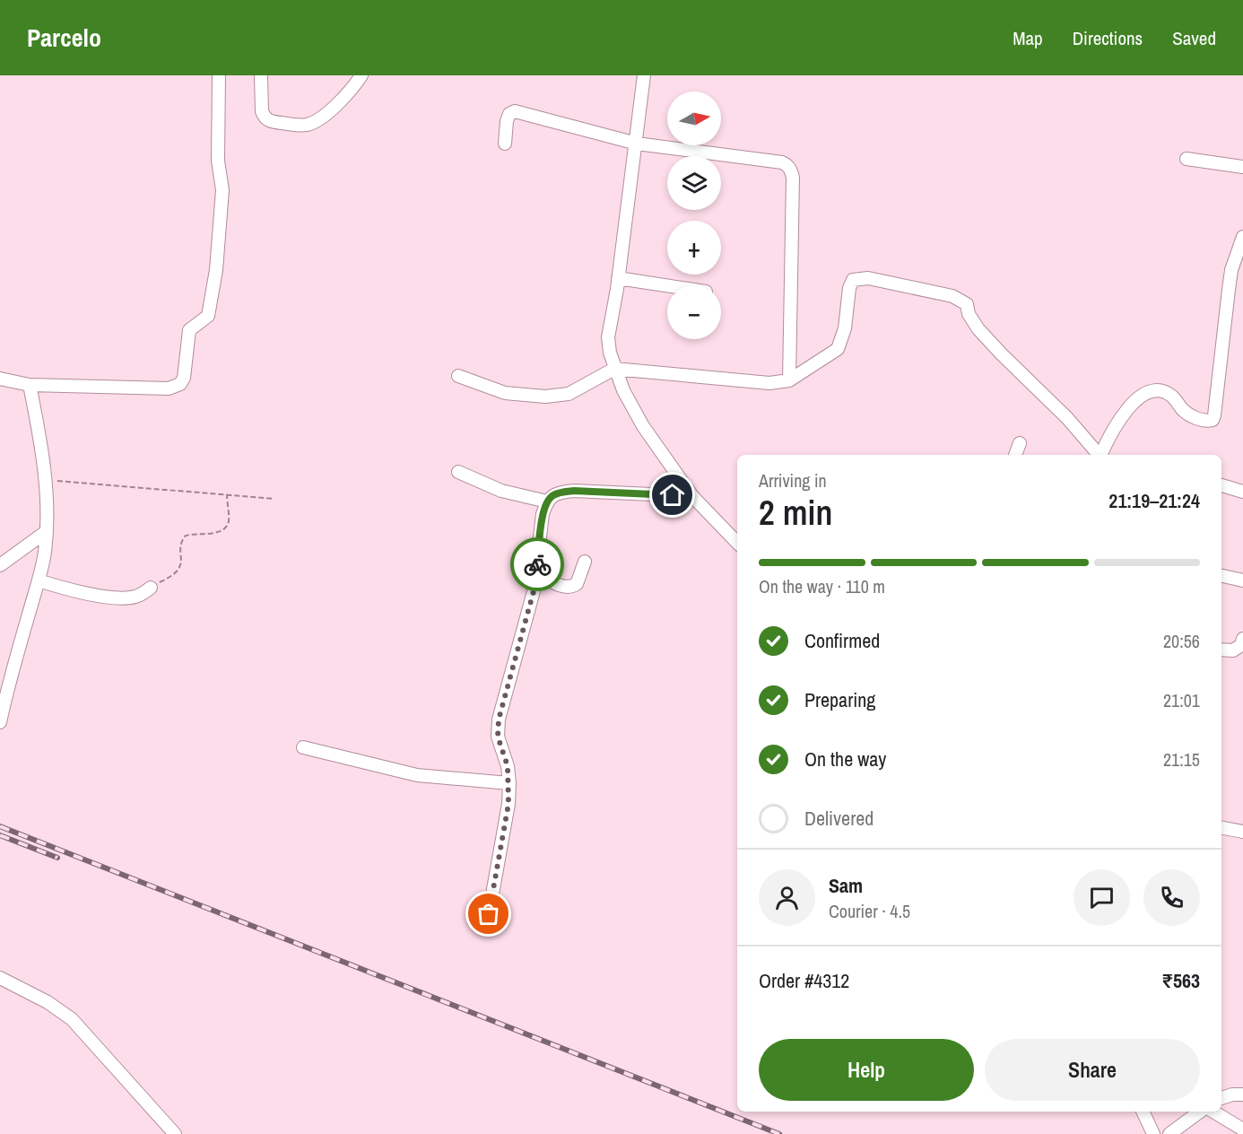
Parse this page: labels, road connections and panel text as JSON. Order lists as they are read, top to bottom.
{
  "north": "right",
  "page": {
    "header": "Parcelo",
    "nav": ["Map", "Directions", "Saved"],
    "map_buttons": ["+", "−"],
    "heading": ["2 min", "Arriving in", "21:19–21:24"],
    "panel": [
      "Sam",
      "Courier · 4.5",
      "Order #4312",
      "₹563"
    ],
    "bar": "On the way · 110 m",
    "list": [
      ["Confirmed", "20:56"],
      ["Preparing", "21:01"],
      ["On the way", "21:15"],
      "Delivered"
    ],
    "buttons": ["Help", "Share"]
  }
}
